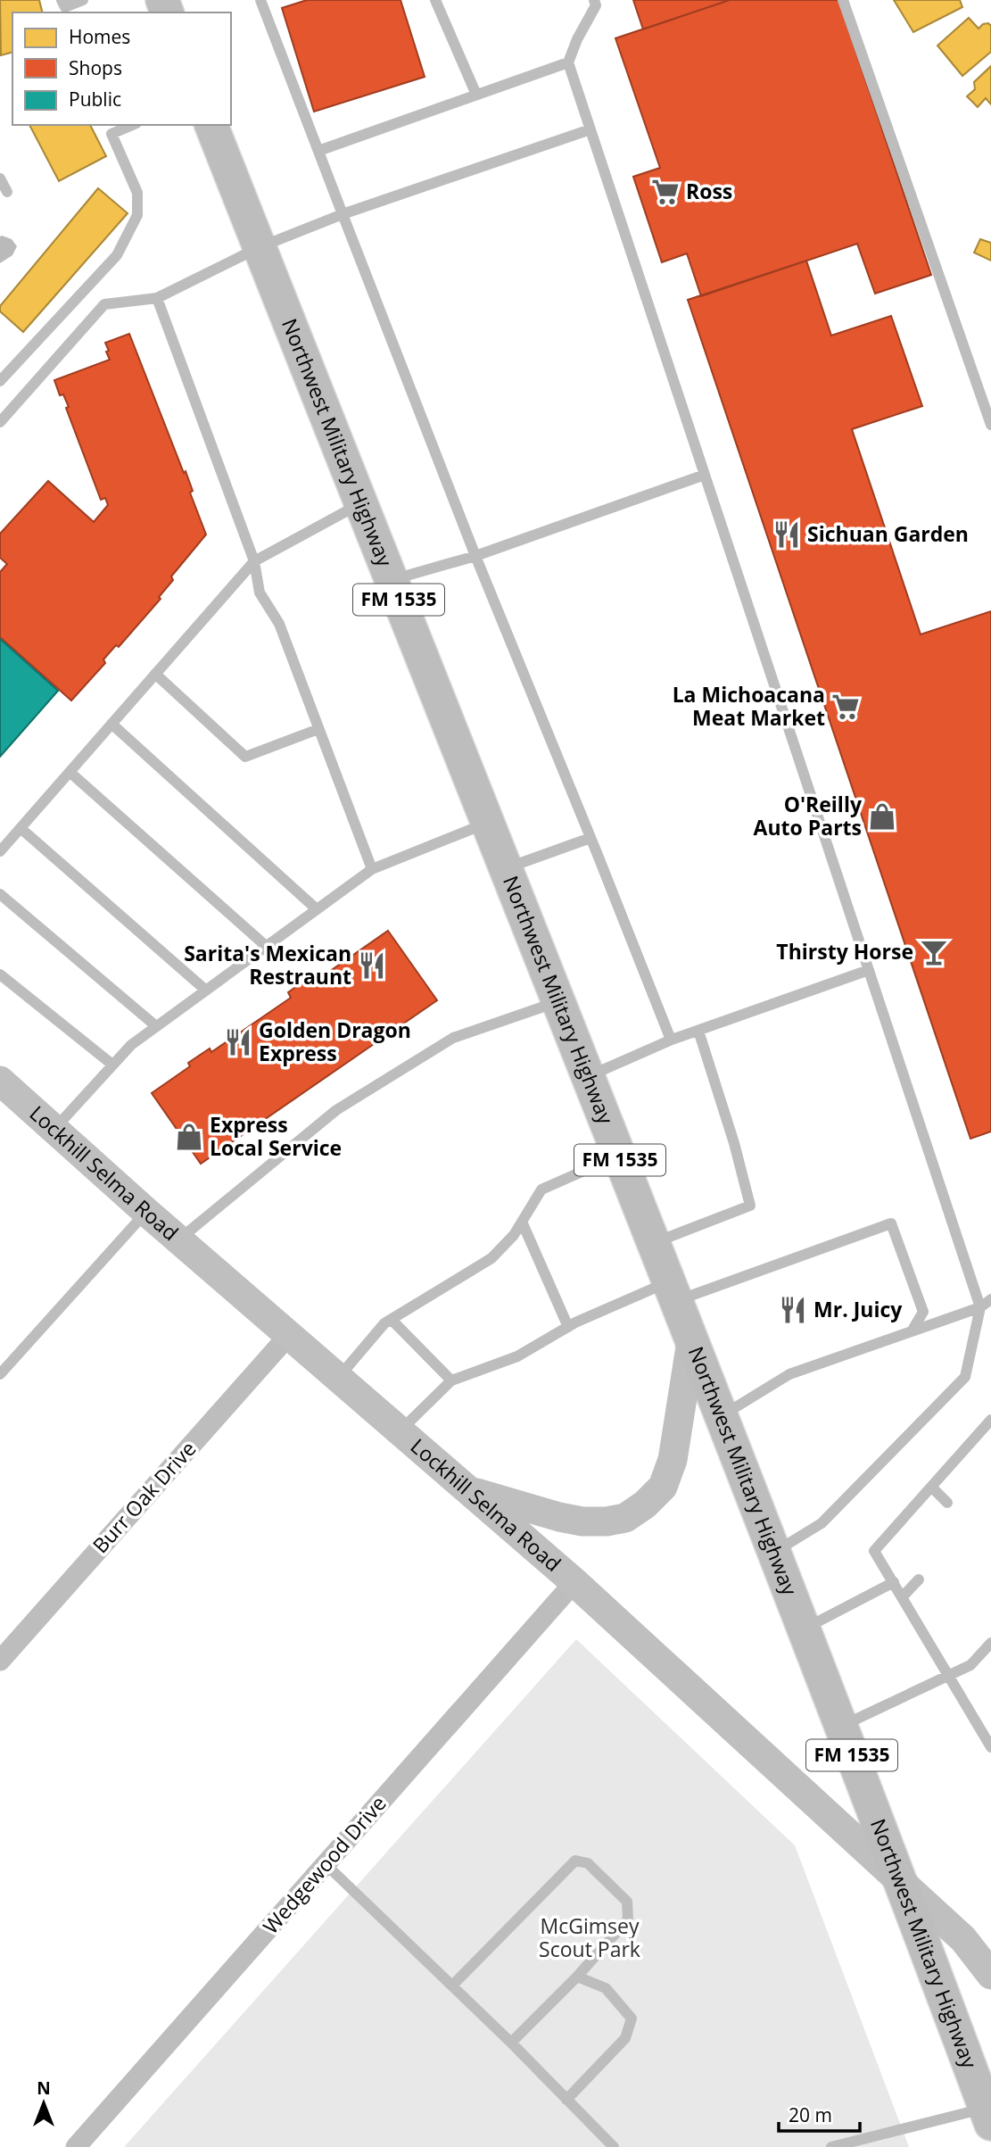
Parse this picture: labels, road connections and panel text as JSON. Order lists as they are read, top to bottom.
{
  "streets": {
    "main road": ["Northwest Military Highway", "FM 1535", "Lockhill Selma Road"],
    "street": ["Burr Oak Drive", "Wedgewood Drive"]
  },
  "crossings": [
    ["Northwest Military Highway", "Lockhill Selma Road"],
    ["Lockhill Selma Road", "Burr Oak Drive"],
    ["Lockhill Selma Road", "Wedgewood Drive"]
  ],
  "parks": ["McGimsey Scout Park"],
  "places": {
    "supermarket": ["Ross", "La Michoacana Meat Market"],
    "restaurant": [
      "Sichuan Garden",
      "Sarita's Mexican Restraunt",
      "Golden Dragon Express",
      "Mr. Juicy"
    ],
    "shop": ["O'Reilly Auto Parts", "Express Local Service"],
    "bar": ["Thirsty Horse"]
  },
  "legend": ["Homes", "Shops", "Public"],
  "scale_bar": "20 m",
  "north": "top"
}
